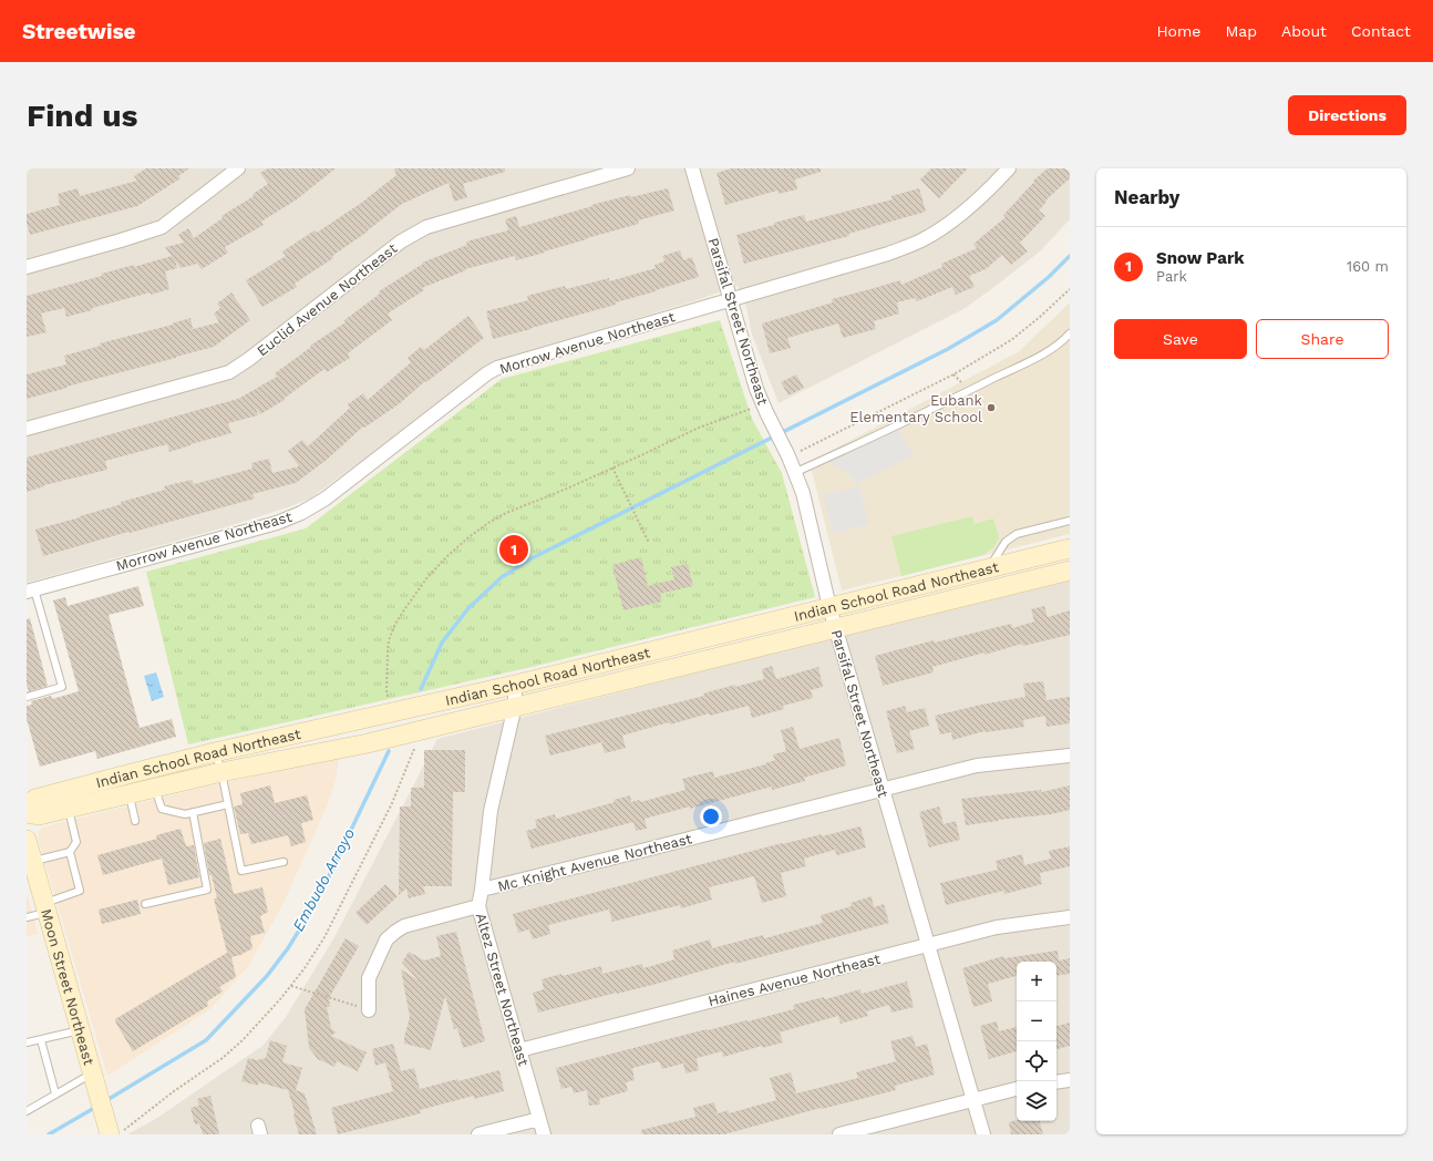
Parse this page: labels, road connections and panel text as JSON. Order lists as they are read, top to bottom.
{
  "streets": {
    "street": [
      "Euclid Avenue Northeast",
      "Parsifal Street Northeast",
      "Morrow Avenue Northeast",
      "Indian School Road Northeast",
      "Mc Knight Avenue Northeast",
      "Haines Avenue Northeast",
      "Moon Street Northeast",
      "Altez Street Northeast"
    ]
  },
  "crossings": [
    ["Parsifal Street Northeast", "Morrow Avenue Northeast"],
    ["Parsifal Street Northeast", "Indian School Road Northeast"],
    ["Parsifal Street Northeast", "Mc Knight Avenue Northeast"],
    ["Parsifal Street Northeast", "Haines Avenue Northeast"],
    ["Indian School Road Northeast", "Altez Street Northeast"],
    ["Mc Knight Avenue Northeast", "Altez Street Northeast"],
    ["Haines Avenue Northeast", "Altez Street Northeast"]
  ],
  "water": ["Embudo Arroyo"],
  "places": ["Eubank Elementary School"],
  "page": {
    "header": "Streetwise",
    "nav": [
      "Home",
      "Map",
      "About",
      "Contact"
    ],
    "buttons": [
      "Directions",
      ["Save", "Share"]
    ],
    "title": "Find us",
    "heading": "Nearby",
    "list": [
      {
        "mark": "1",
        "name": "Snow Park",
        "note": "Park",
        "value": "160 m"
      }
    ],
    "pins": "1",
    "map_buttons": ["+", "−"]
  }
}
